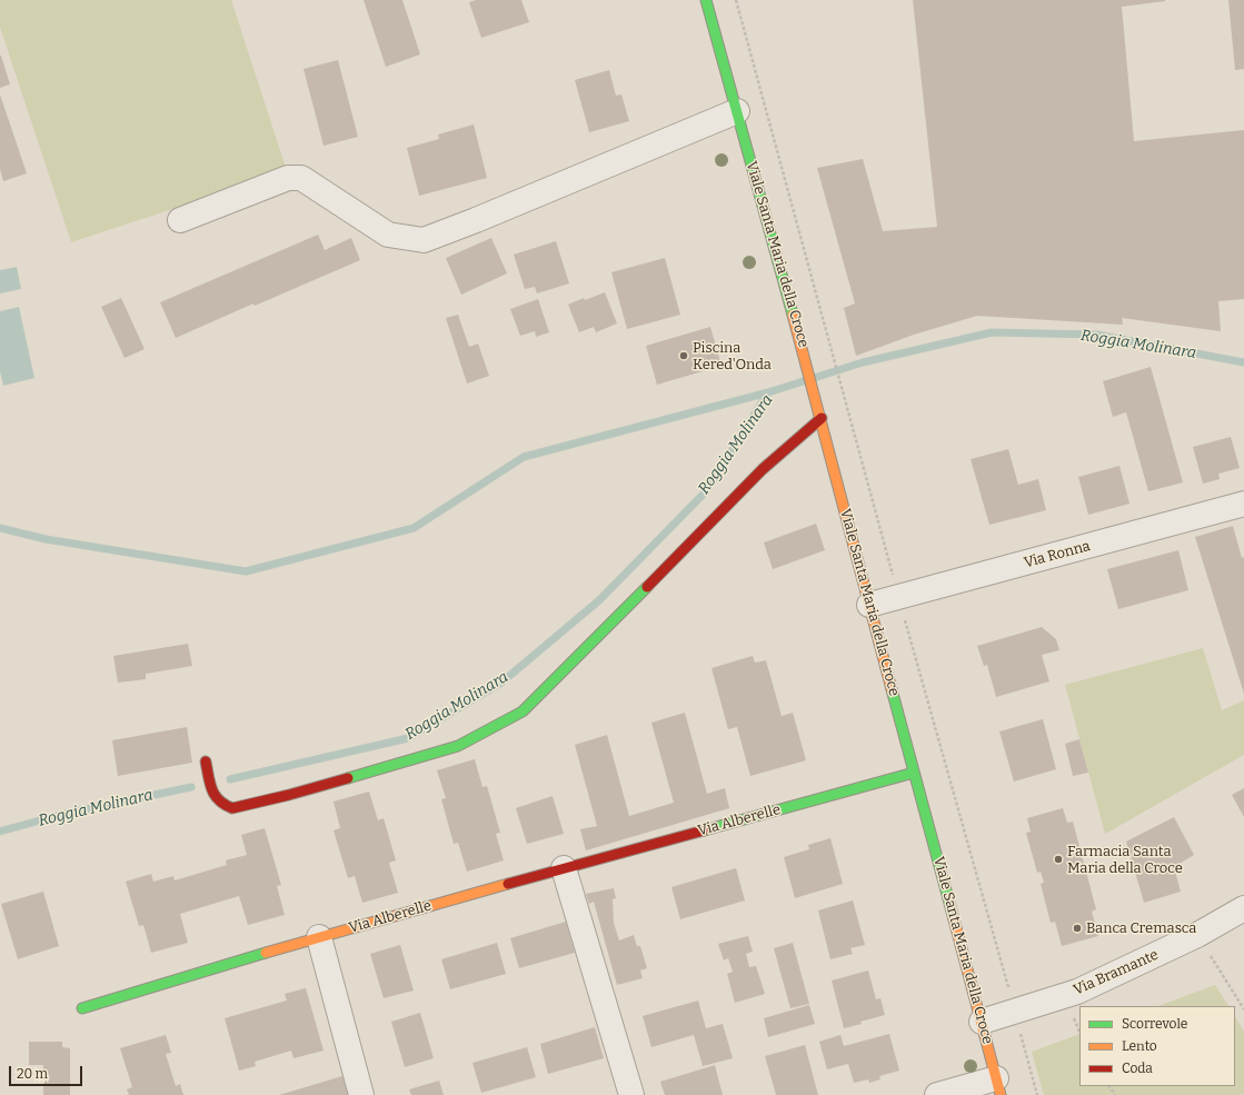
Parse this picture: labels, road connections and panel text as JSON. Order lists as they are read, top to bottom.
{
  "streets": {
    "street": [
      "Viale Santa Maria della Croce",
      "Via Ronna",
      "Via Alberelle",
      "Via Bramante"
    ]
  },
  "crossings": [
    ["Viale Santa Maria della Croce", "Via Ronna"],
    ["Viale Santa Maria della Croce", "Via Alberelle"],
    ["Viale Santa Maria della Croce", "Via Bramante"]
  ],
  "water": ["Roggia Molinara"],
  "places": ["Piscina Kered'Onda", "Farmacia Santa Maria della Croce", "Banca Cremasca"],
  "legend": ["Scorrevole", "Lento", "Coda"],
  "scale_bar": "20 m"
}
